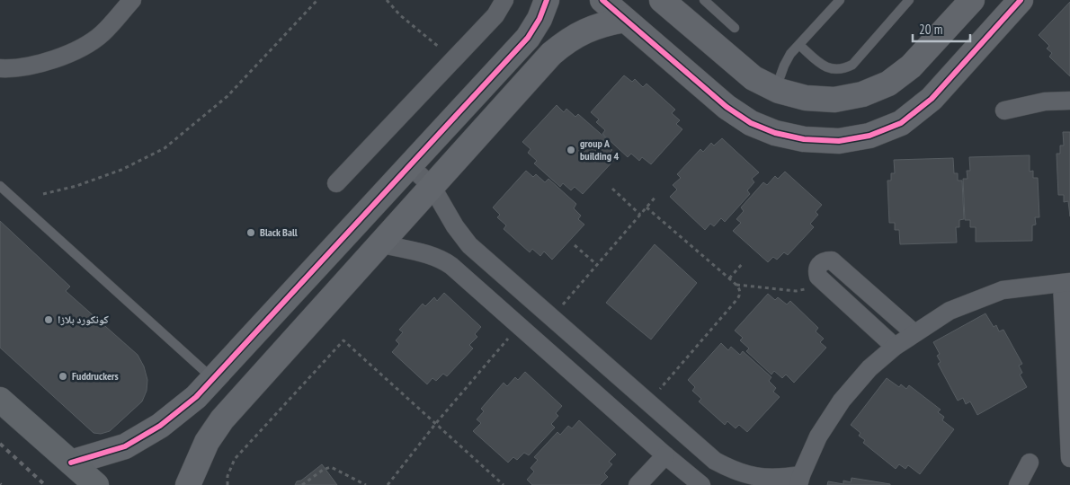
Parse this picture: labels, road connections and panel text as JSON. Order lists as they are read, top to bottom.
{
  "places": [
    "group A building 4",
    "Black Ball",
    "كونكورد بلازا",
    "Fuddruckers"
  ],
  "scale_bar": "20 m"
}
